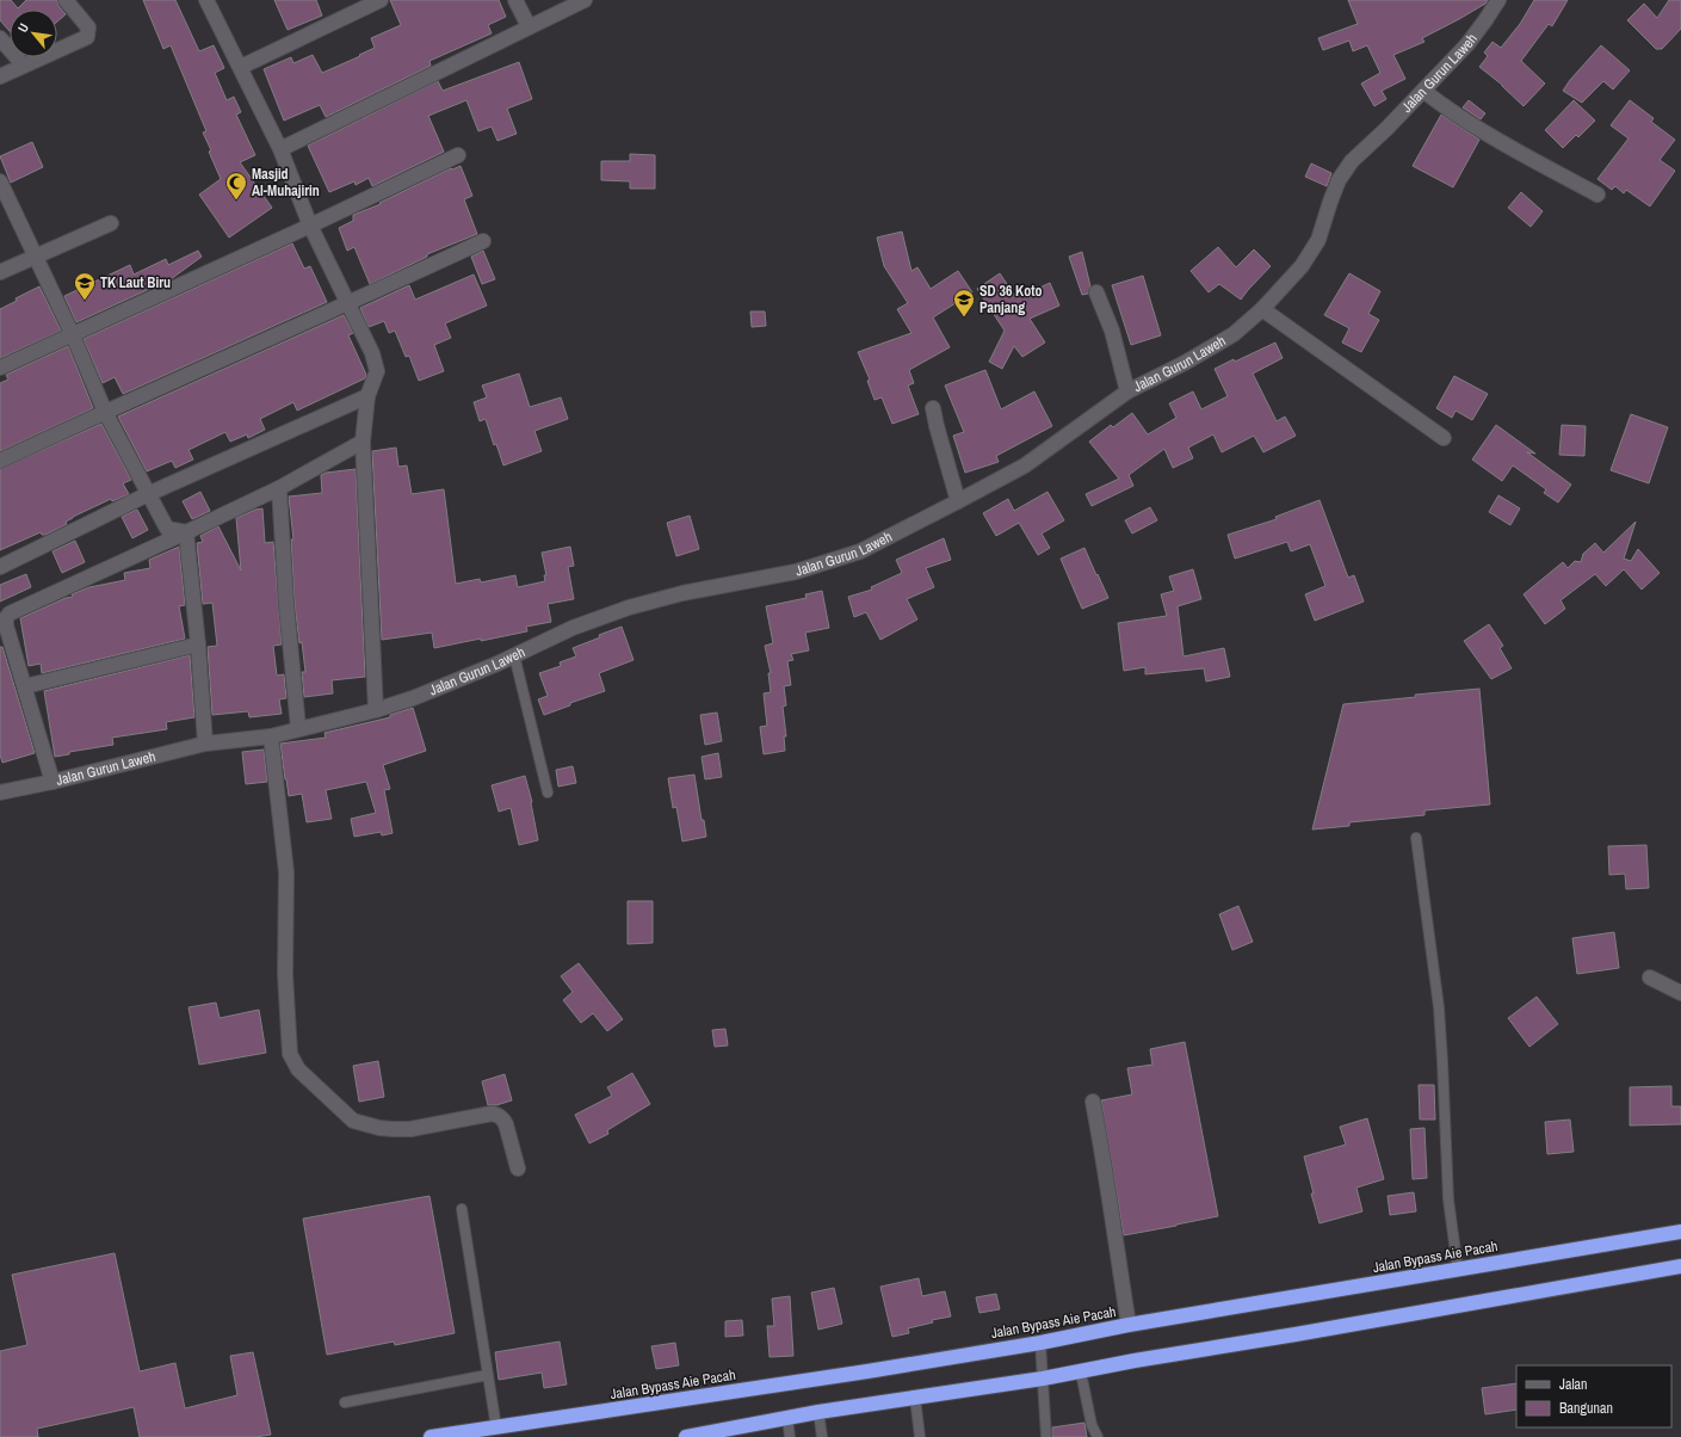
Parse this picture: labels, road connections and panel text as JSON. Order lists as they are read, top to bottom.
{
  "streets": {
    "highway": ["Jalan Bypass Aie Pacah"],
    "street": ["Jalan Gurun Laweh"]
  },
  "places": {
    "mosque": ["Masjid Al-Muhajirin"],
    "school or university": ["TK Laut Biru", "SD 36 Koto Panjang"]
  },
  "legend": ["Jalan", "Bangunan"],
  "north": "top left"
}
